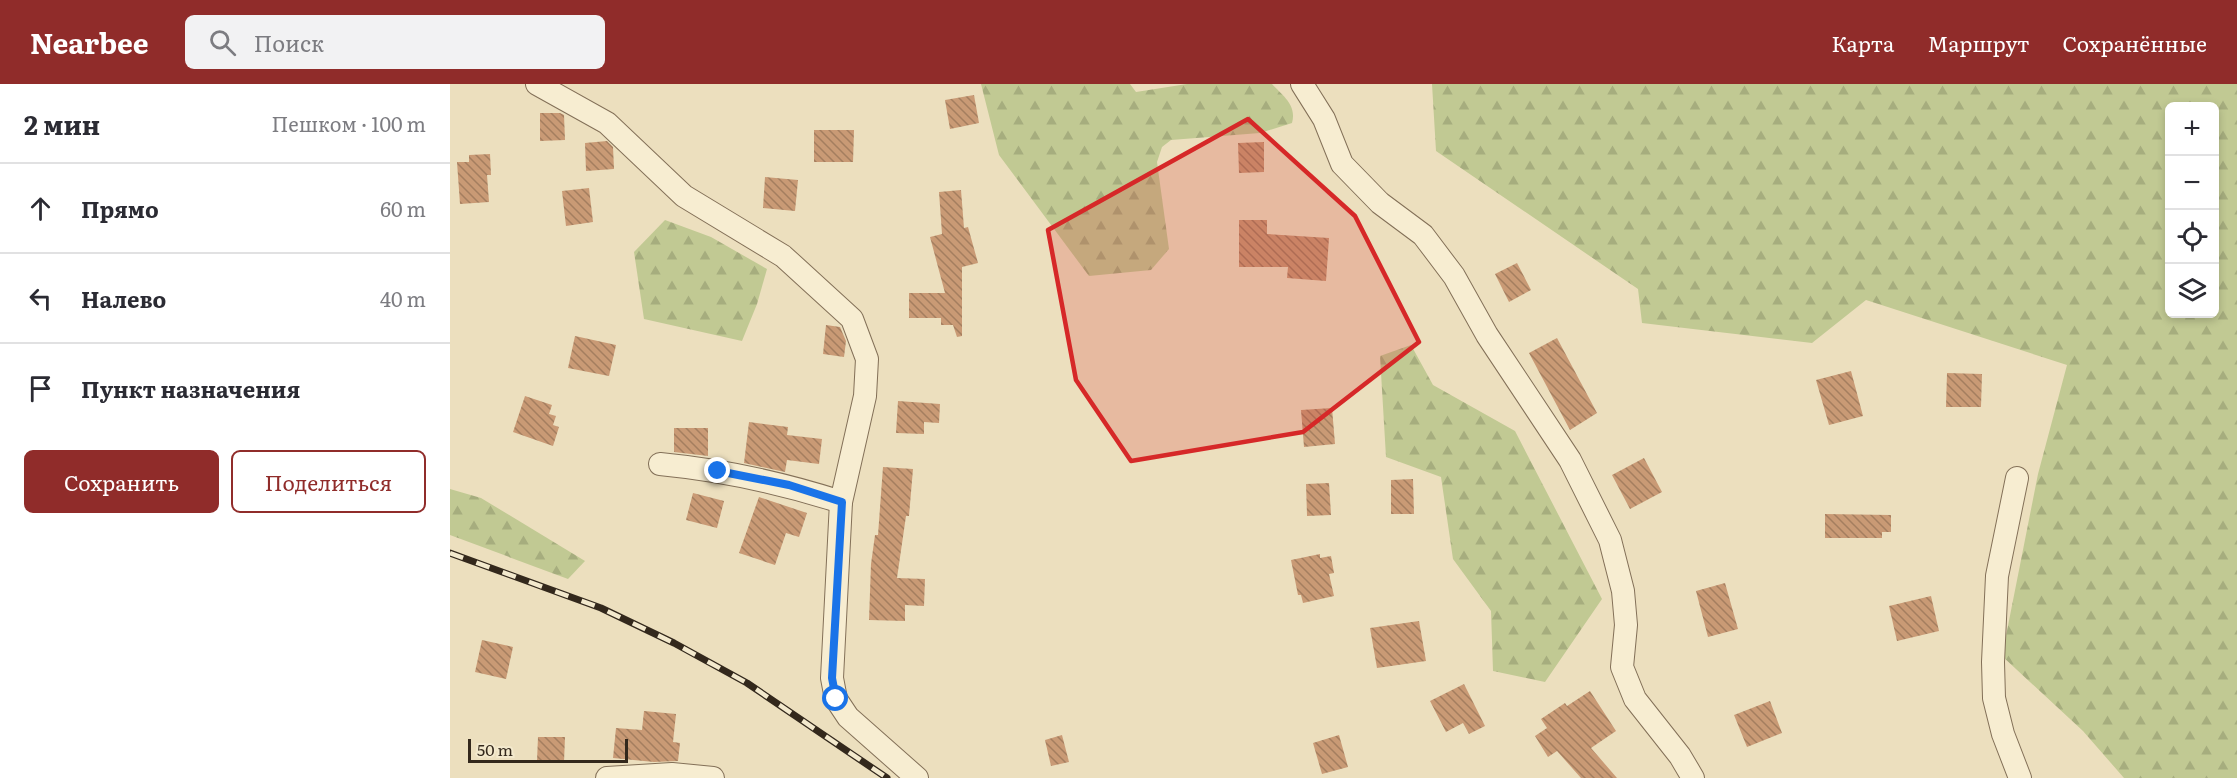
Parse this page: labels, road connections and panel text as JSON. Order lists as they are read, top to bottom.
{
  "scale_bar": "50 m",
  "page": {
    "header": "Nearbee",
    "search": "Поиск",
    "nav": ["Карта", "Маршрут", "Сохранённые"],
    "heading": ["2 мин", "Пешком · 100 m"],
    "map_buttons": ["+", "−"],
    "list": [
      ["Прямо", "60 m"],
      ["Налево", "40 m"],
      "Пункт назначения"
    ],
    "buttons": ["Сохранить", "Поделиться"],
    "scale": "50 m"
  }
}
